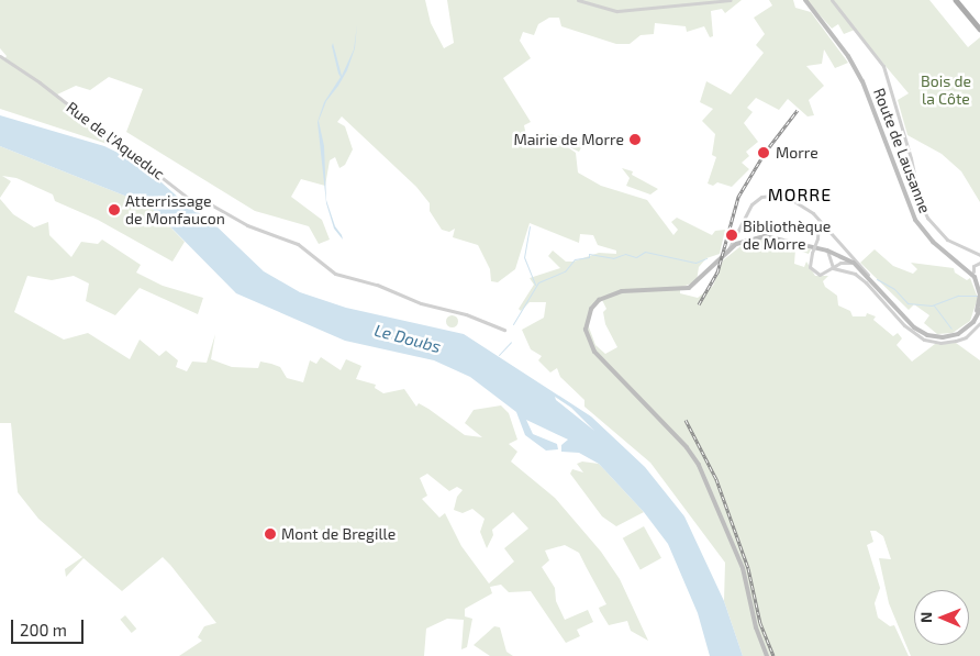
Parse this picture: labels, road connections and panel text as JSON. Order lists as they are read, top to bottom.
{
  "streets": {
    "main road": ["Route de Lausanne"],
    "street": ["Rue de l'Aqueduc"]
  },
  "districts": ["MORRE"],
  "water": ["Le Doubs"],
  "parks": ["Bois de la Côte"],
  "places": [
    "Mairie de Morre",
    "Morre",
    "Atterrissage de Monfaucon",
    "Bibliothèque de Morre",
    "Mont de Bregille"
  ],
  "scale_bar": "200 m",
  "north": "left"
}
